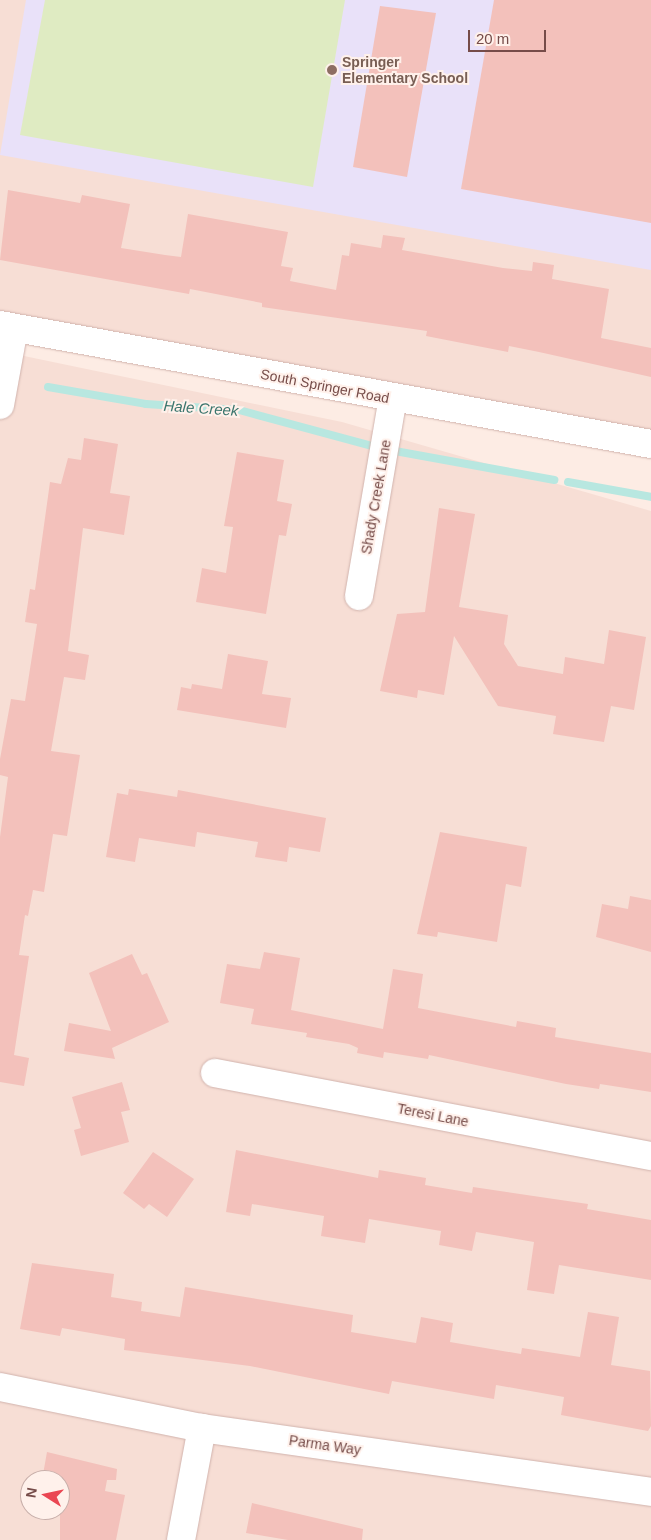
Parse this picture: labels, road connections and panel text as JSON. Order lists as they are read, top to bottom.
{
  "streets": {
    "street": [
      "South Springer Road",
      "Shady Creek Lane",
      "Teresi Lane",
      "Parma Way"
    ]
  },
  "crossings": [
    ["South Springer Road", "Shady Creek Lane"]
  ],
  "water": ["Hale Creek"],
  "places": ["Springer Elementary School"],
  "scale_bar": "20 m",
  "north": "left"
}
